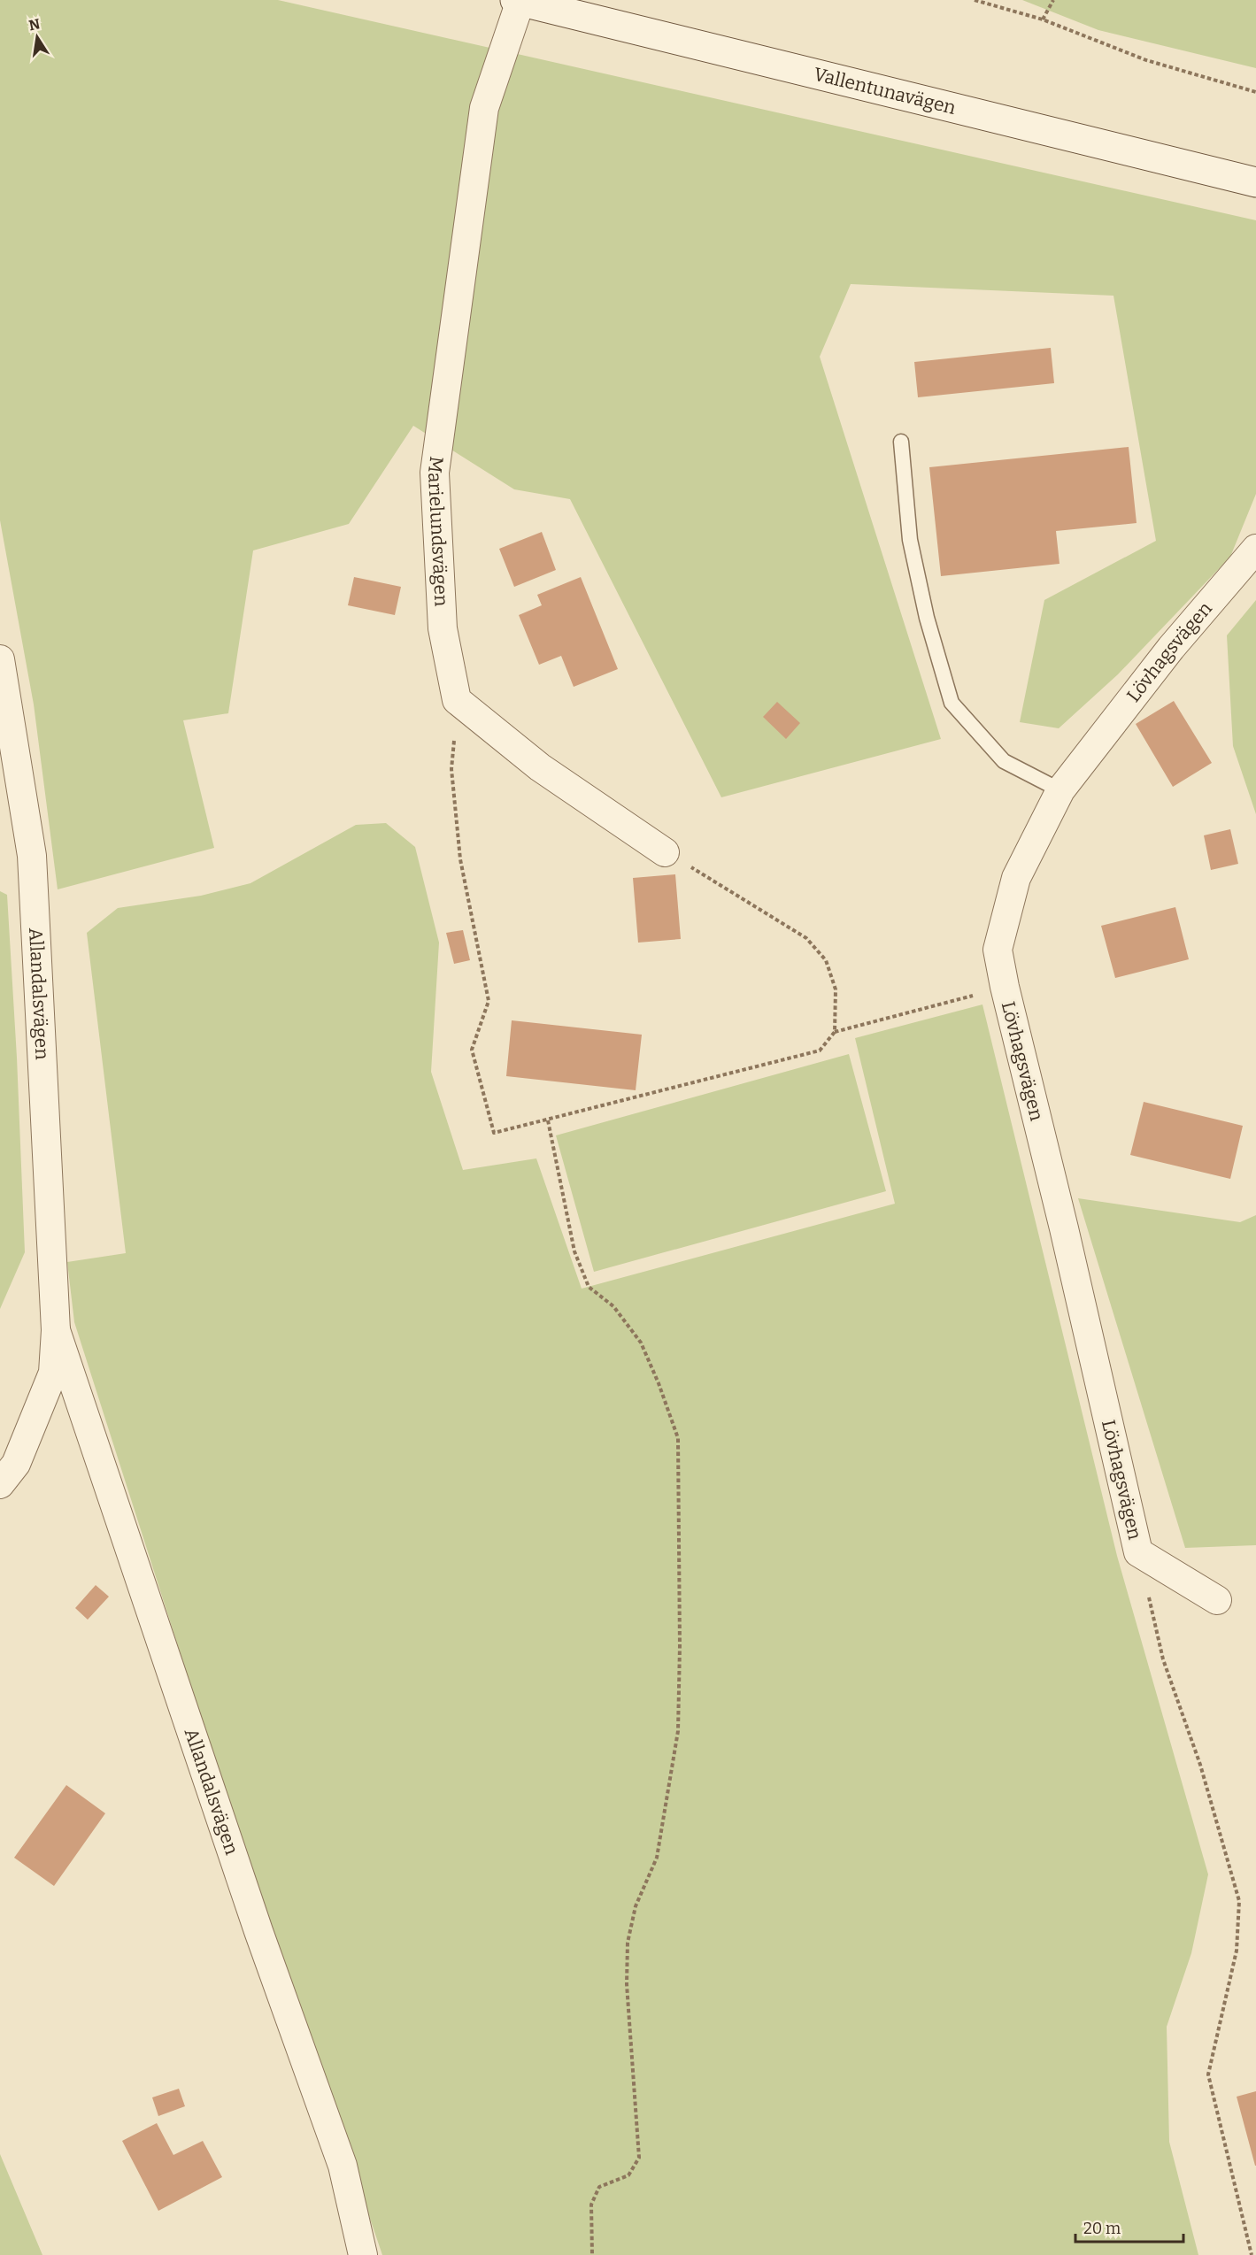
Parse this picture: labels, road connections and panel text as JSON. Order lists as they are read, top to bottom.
{
  "streets": {
    "main road": ["Vallentunavägen"],
    "street": ["Marielundsvägen", "Lövhagsvägen", "Allandalsvägen"]
  },
  "crossings": [
    ["Vallentunavägen", "Marielundsvägen"]
  ],
  "scale_bar": "20 m",
  "north": "top"
}
